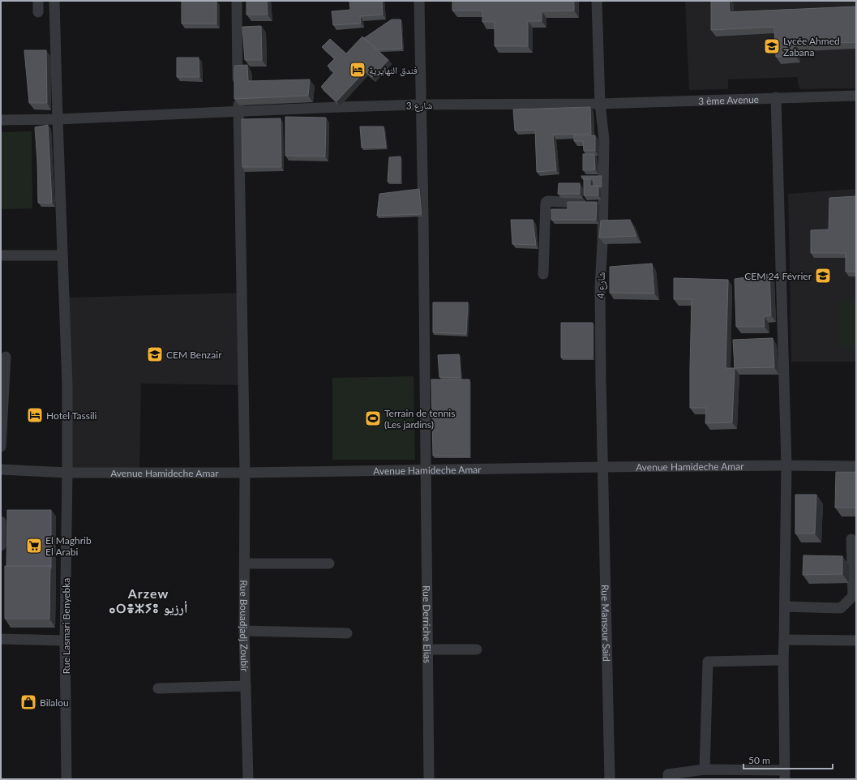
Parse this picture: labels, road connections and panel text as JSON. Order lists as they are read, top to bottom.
{
  "streets": {
    "street": [
      "3 ème Avenue",
      "شارع 3",
      "شارع 4",
      "Avenue Hamideche Amar",
      "Rue Mansour Said",
      "Rue Derriche Elias",
      "Rue Lasmari Benyebka",
      "Rue Bouadjadj Zoubir"
    ]
  },
  "crossings": [
    ["3 ème Avenue", "شارع 3"],
    ["3 ème Avenue", "شارع 4"],
    ["شارع 3", "شارع 4"],
    ["شارع 3", "Rue Derriche Elias"],
    ["شارع 3", "Rue Lasmari Benyebka"],
    ["شارع 3", "Rue Bouadjadj Zoubir"],
    ["شارع 4", "Avenue Hamideche Amar"],
    ["شارع 4", "Rue Mansour Said"],
    ["Avenue Hamideche Amar", "Rue Mansour Said"],
    ["Avenue Hamideche Amar", "Rue Derriche Elias"],
    ["Avenue Hamideche Amar", "Rue Lasmari Benyebka"],
    ["Avenue Hamideche Amar", "Rue Bouadjadj Zoubir"]
  ],
  "districts": ["Arzew ⴰⵔⴻⵣⵢⵓ أرزيو"],
  "places": {
    "school or university": ["Lycée Ahmed Zabana", "CEM 24 Février", "CEM Benzair"],
    "hotel": ["فندق النهايرية", "Hotel Tassili"],
    "sports": ["Terrain de tennis (Les jardins)"],
    "supermarket": ["El Maghrib El Arabi"],
    "shop": ["Bilalou"]
  },
  "scale_bar": "50 m"
}
